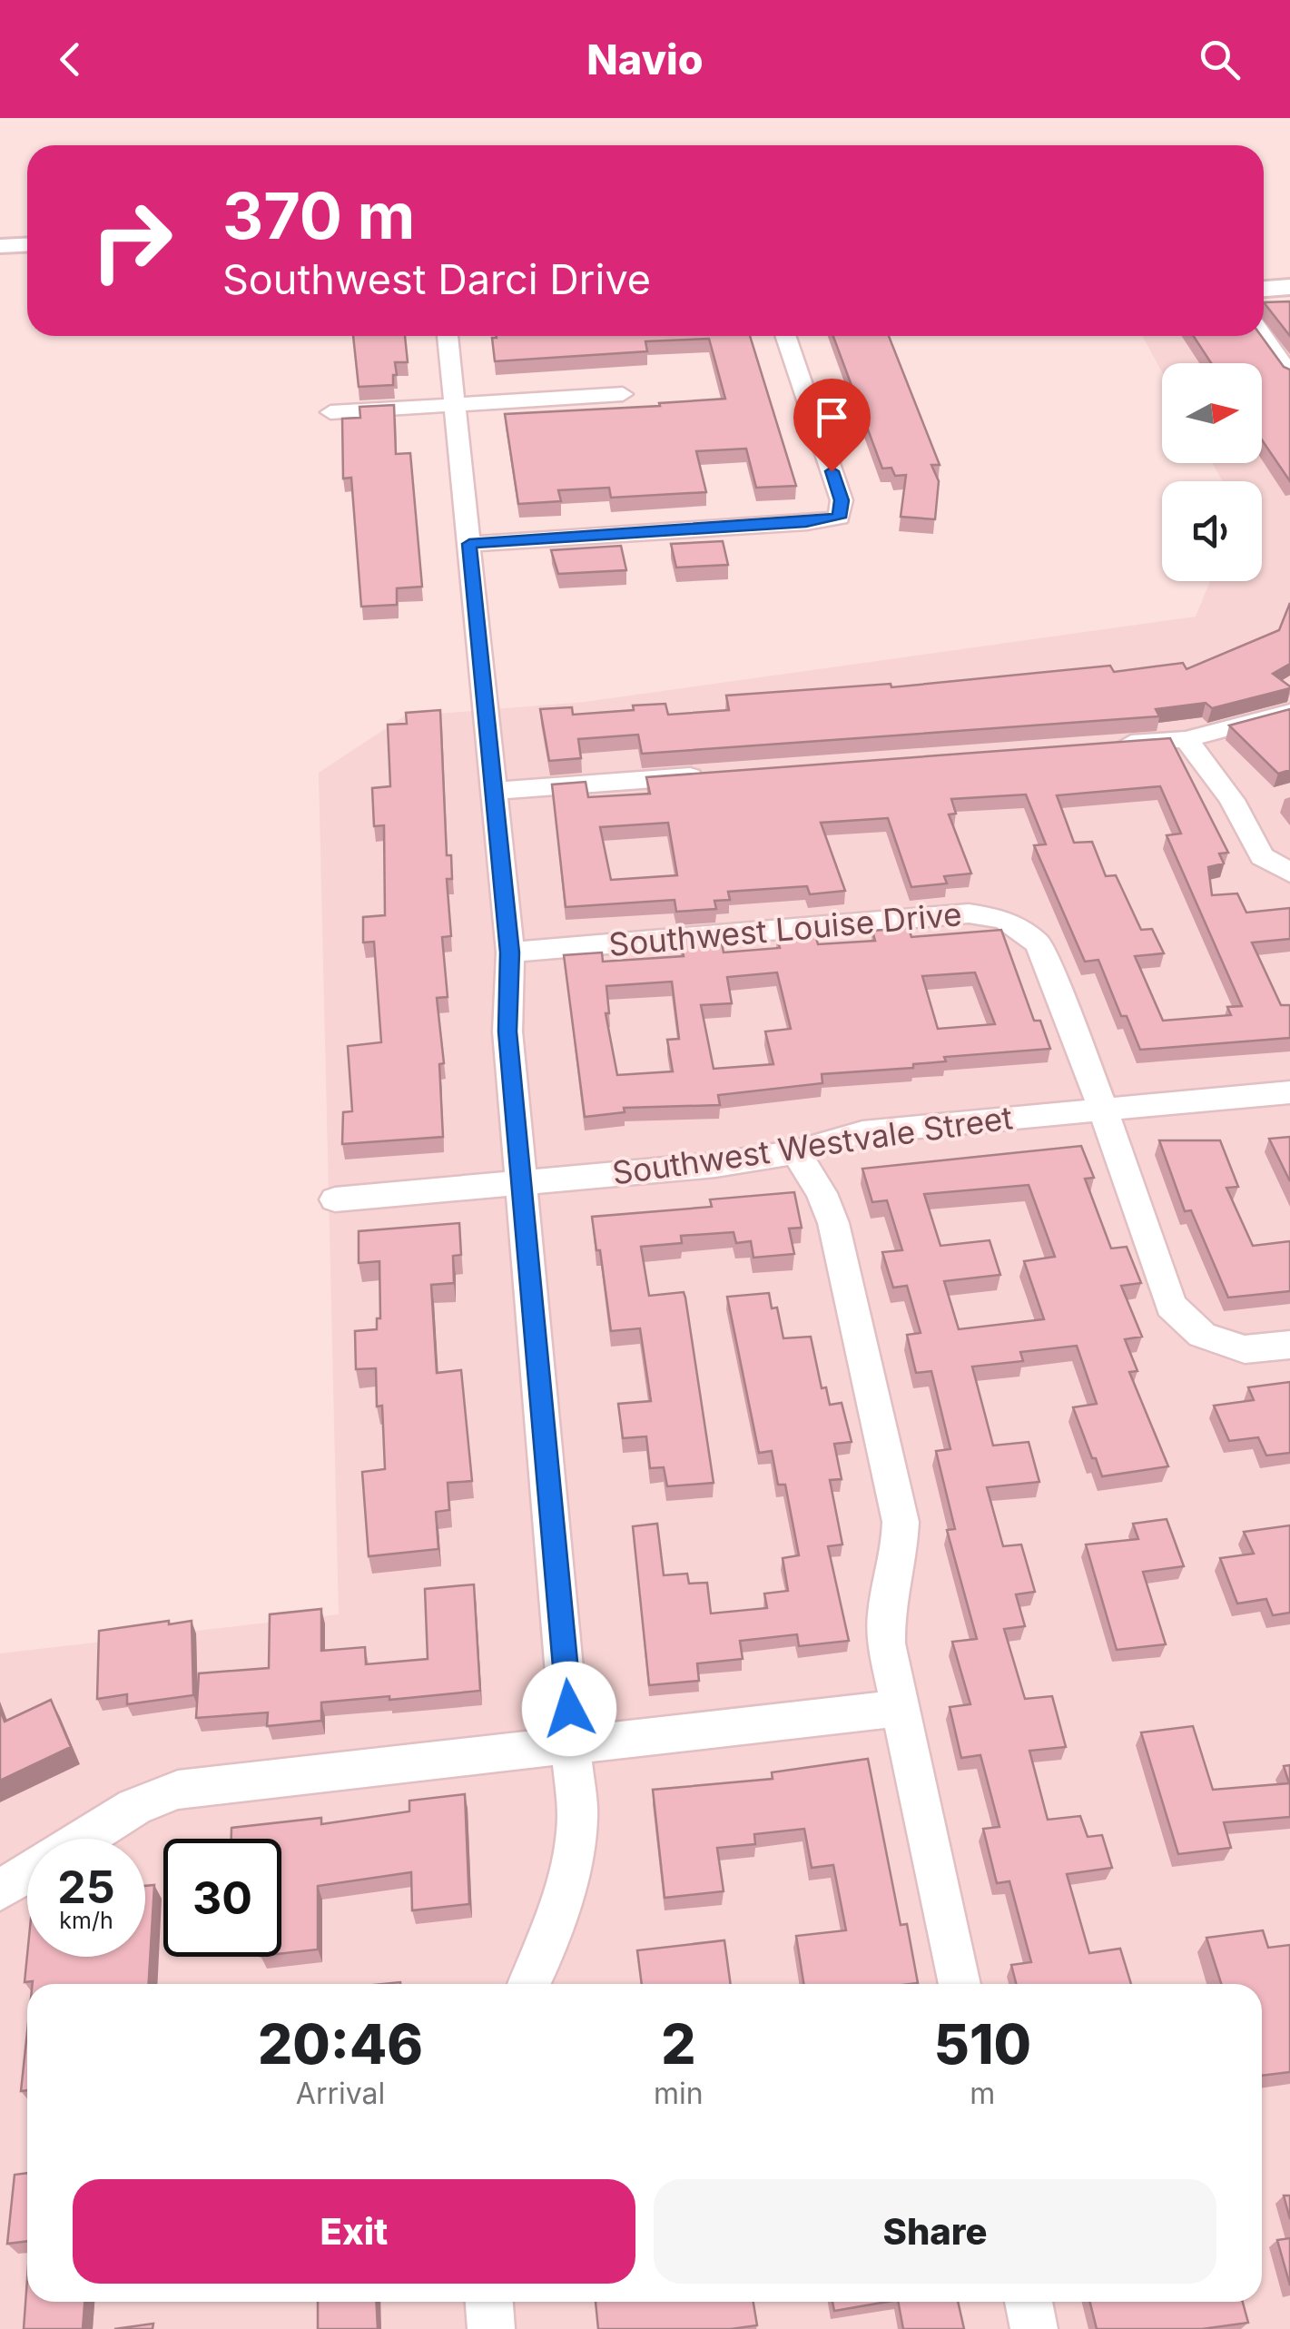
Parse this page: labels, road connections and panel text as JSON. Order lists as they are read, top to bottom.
{
  "streets": {
    "street": ["Southwest Louise Drive", "Southwest Westvale Street"]
  },
  "crossings": [
    ["Southwest Louise Drive", "Southwest Westvale Street"]
  ],
  "north": "right",
  "page": {
    "header": "Navio",
    "turn": ["370 m", "Southwest Darci Drive"],
    "speed": "25 km/h",
    "limit": "30",
    "eta": [
      "20:46",
      "Arrival",
      "2",
      "min",
      "510",
      "m"
    ],
    "buttons": ["Exit", "Share"]
  }
}
